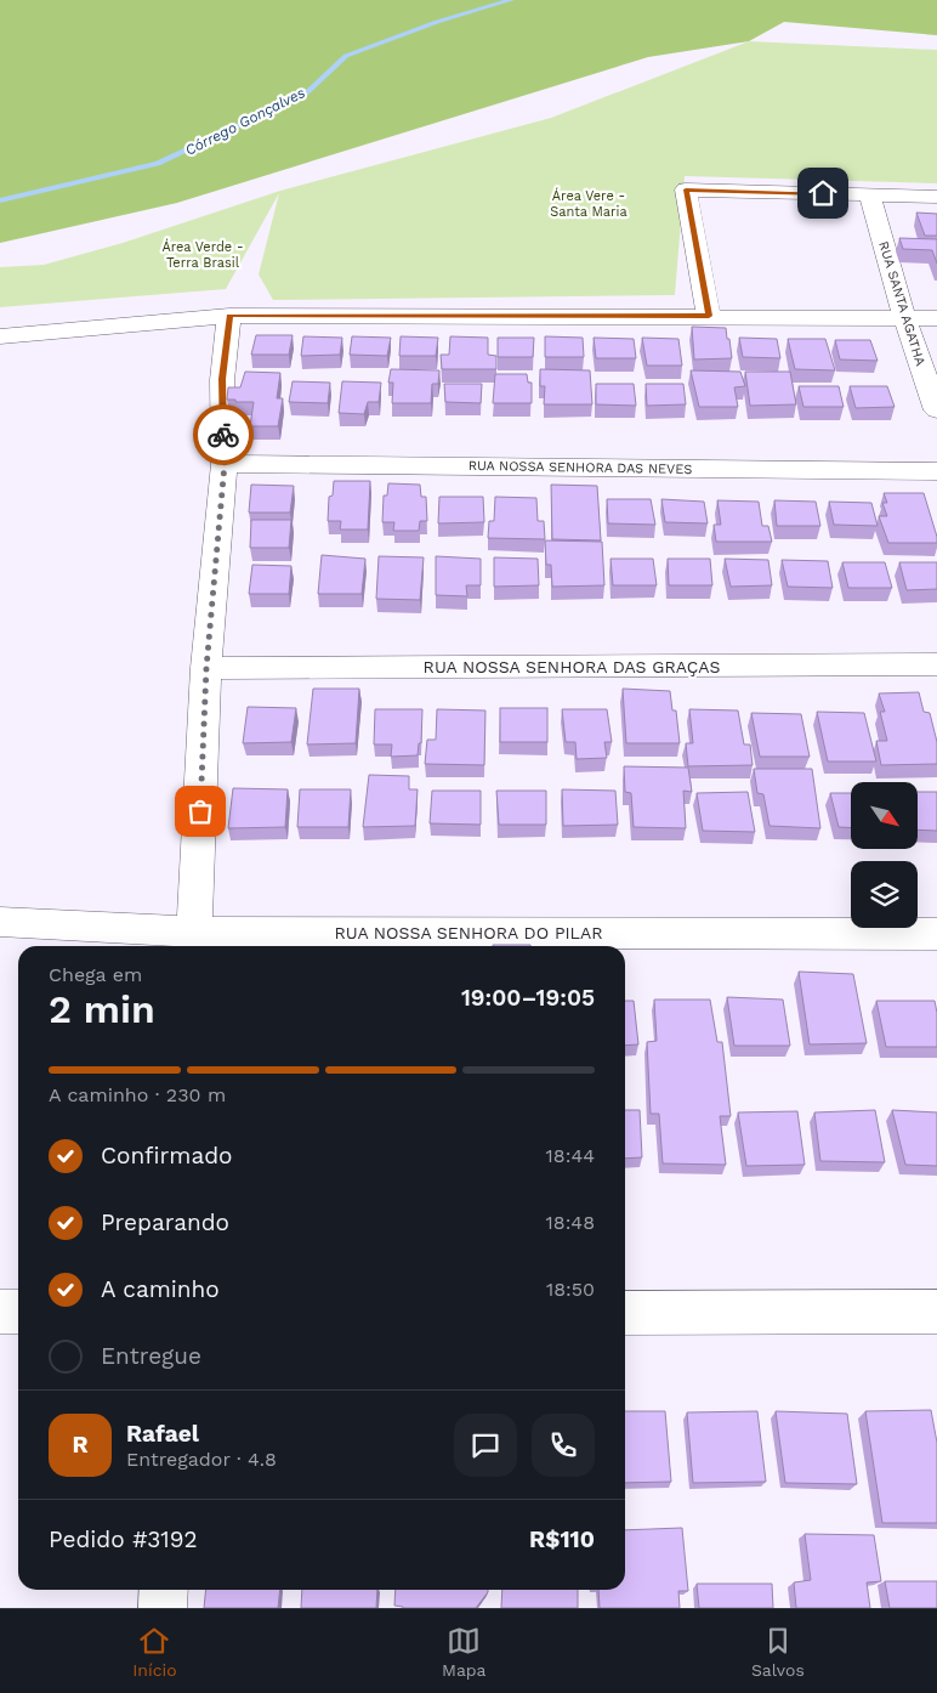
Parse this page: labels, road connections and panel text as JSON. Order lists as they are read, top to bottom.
{
  "streets": {
    "street": [
      "RUA SANTA AGATHA",
      "RUA NOSSA SENHORA DAS NEVES",
      "RUA NOSSA SENHORA DAS GRAÇAS",
      "RUA NOSSA SENHORA DO PILAR"
    ]
  },
  "water": ["Córrego Gonçalves"],
  "parks": ["Área Vere - Santa Maria", "Área Verde - Terra Brasil"],
  "north": "bottom right",
  "page": {
    "heading": ["2 min", "Chega em", "19:00–19:05"],
    "panel": [
      "Rafael",
      "Entregador · 4.8",
      "Pedido #3192",
      "R$110"
    ],
    "bar": "A caminho · 230 m",
    "list": [
      ["Confirmado", "18:44"],
      ["Preparando", "18:48"],
      ["A caminho", "18:50"],
      "Entregue"
    ],
    "round": "R",
    "tabs": ["Início", "Mapa", "Salvos"]
  }
}
